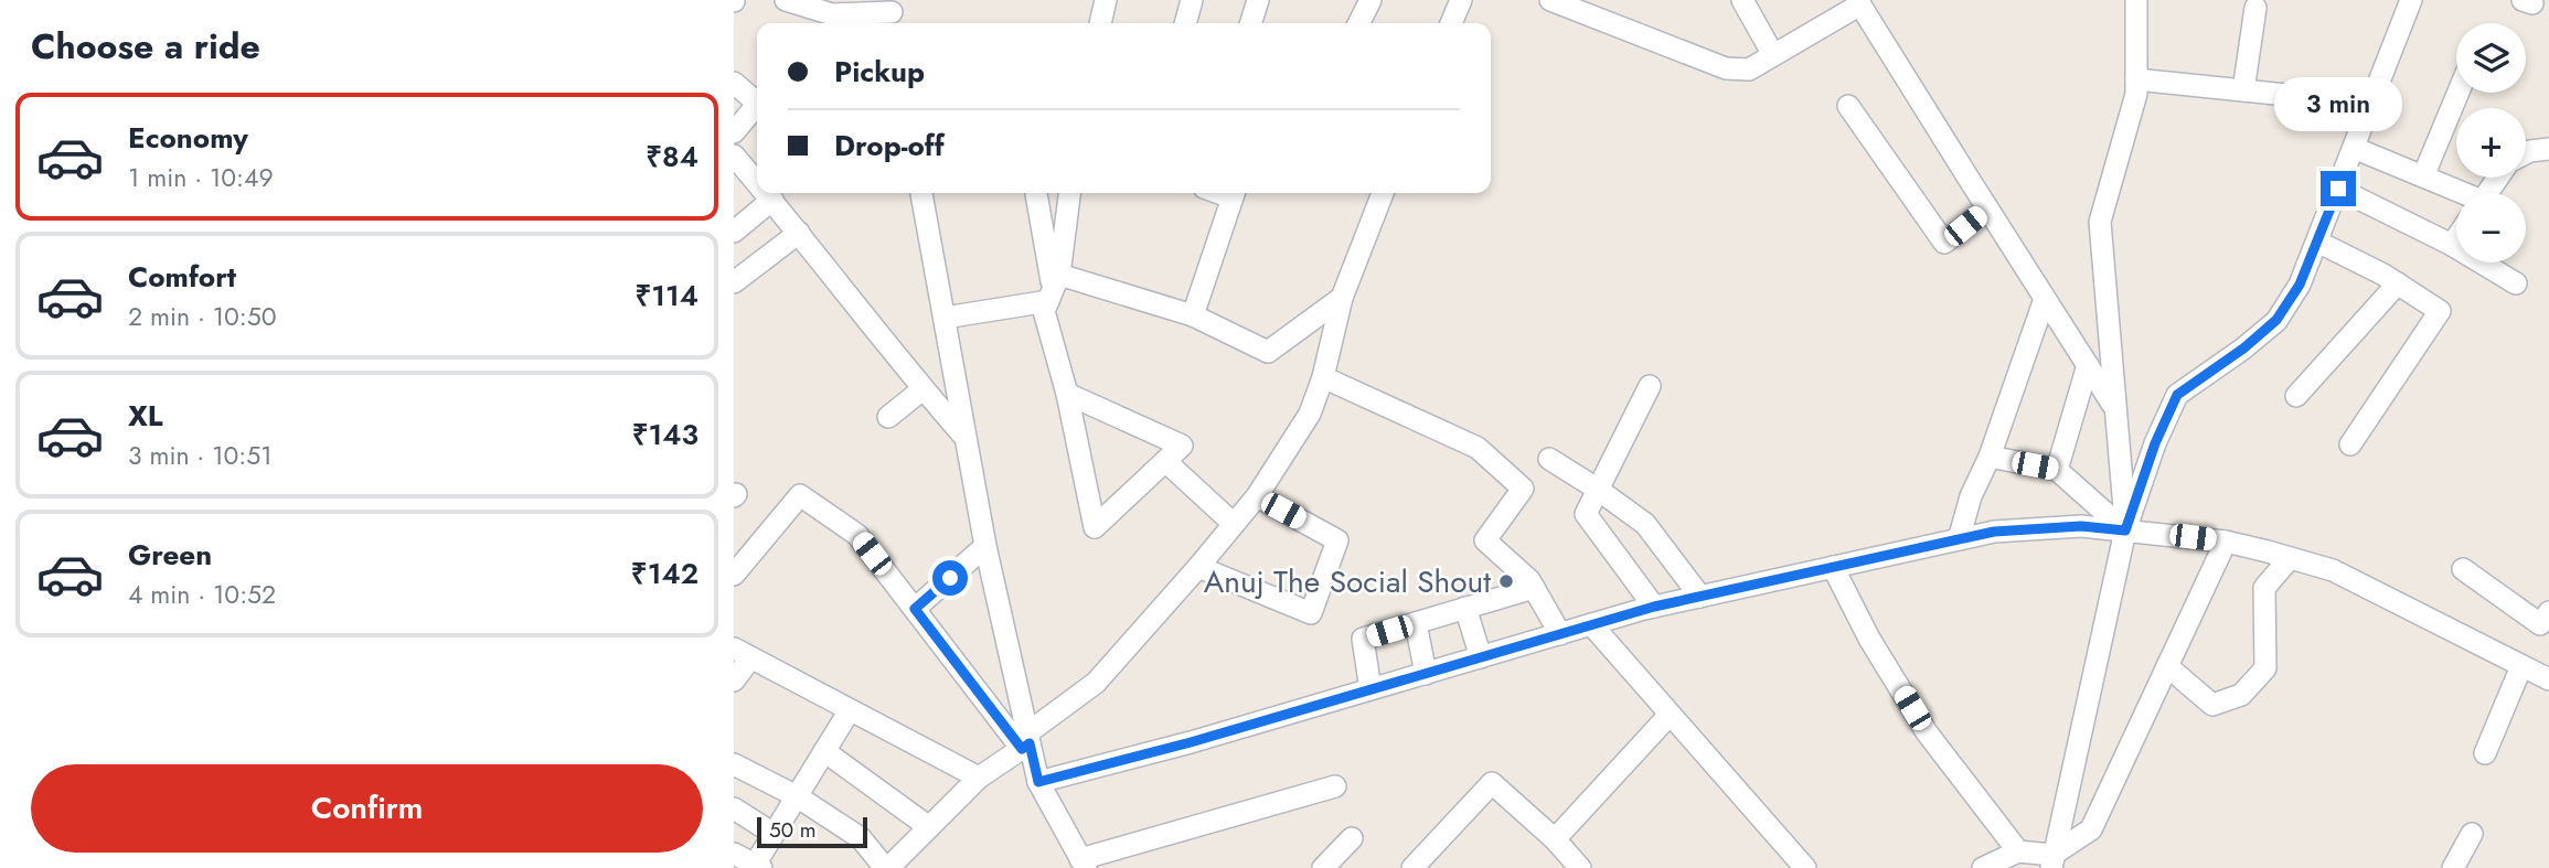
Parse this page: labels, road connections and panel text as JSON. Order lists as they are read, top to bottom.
{
  "places": ["Anuj The Social Shout"],
  "scale_bar": "50 m",
  "page": {
    "heading": "Choose a ride",
    "map_buttons": ["+", "−"],
    "banner": ["Pickup", "Drop-off"],
    "bubble": "3 min",
    "list": [
      {
        "name": "Economy",
        "note": "1 min · 10:49",
        "value": "₹84"
      },
      {
        "name": "Comfort",
        "note": "2 min · 10:50",
        "value": "₹114"
      },
      {
        "name": "XL",
        "note": "3 min · 10:51",
        "value": "₹143"
      },
      {
        "name": "Green",
        "note": "4 min · 10:52",
        "value": "₹142"
      }
    ],
    "buttons": "Confirm",
    "scale": "50 m"
  }
}
